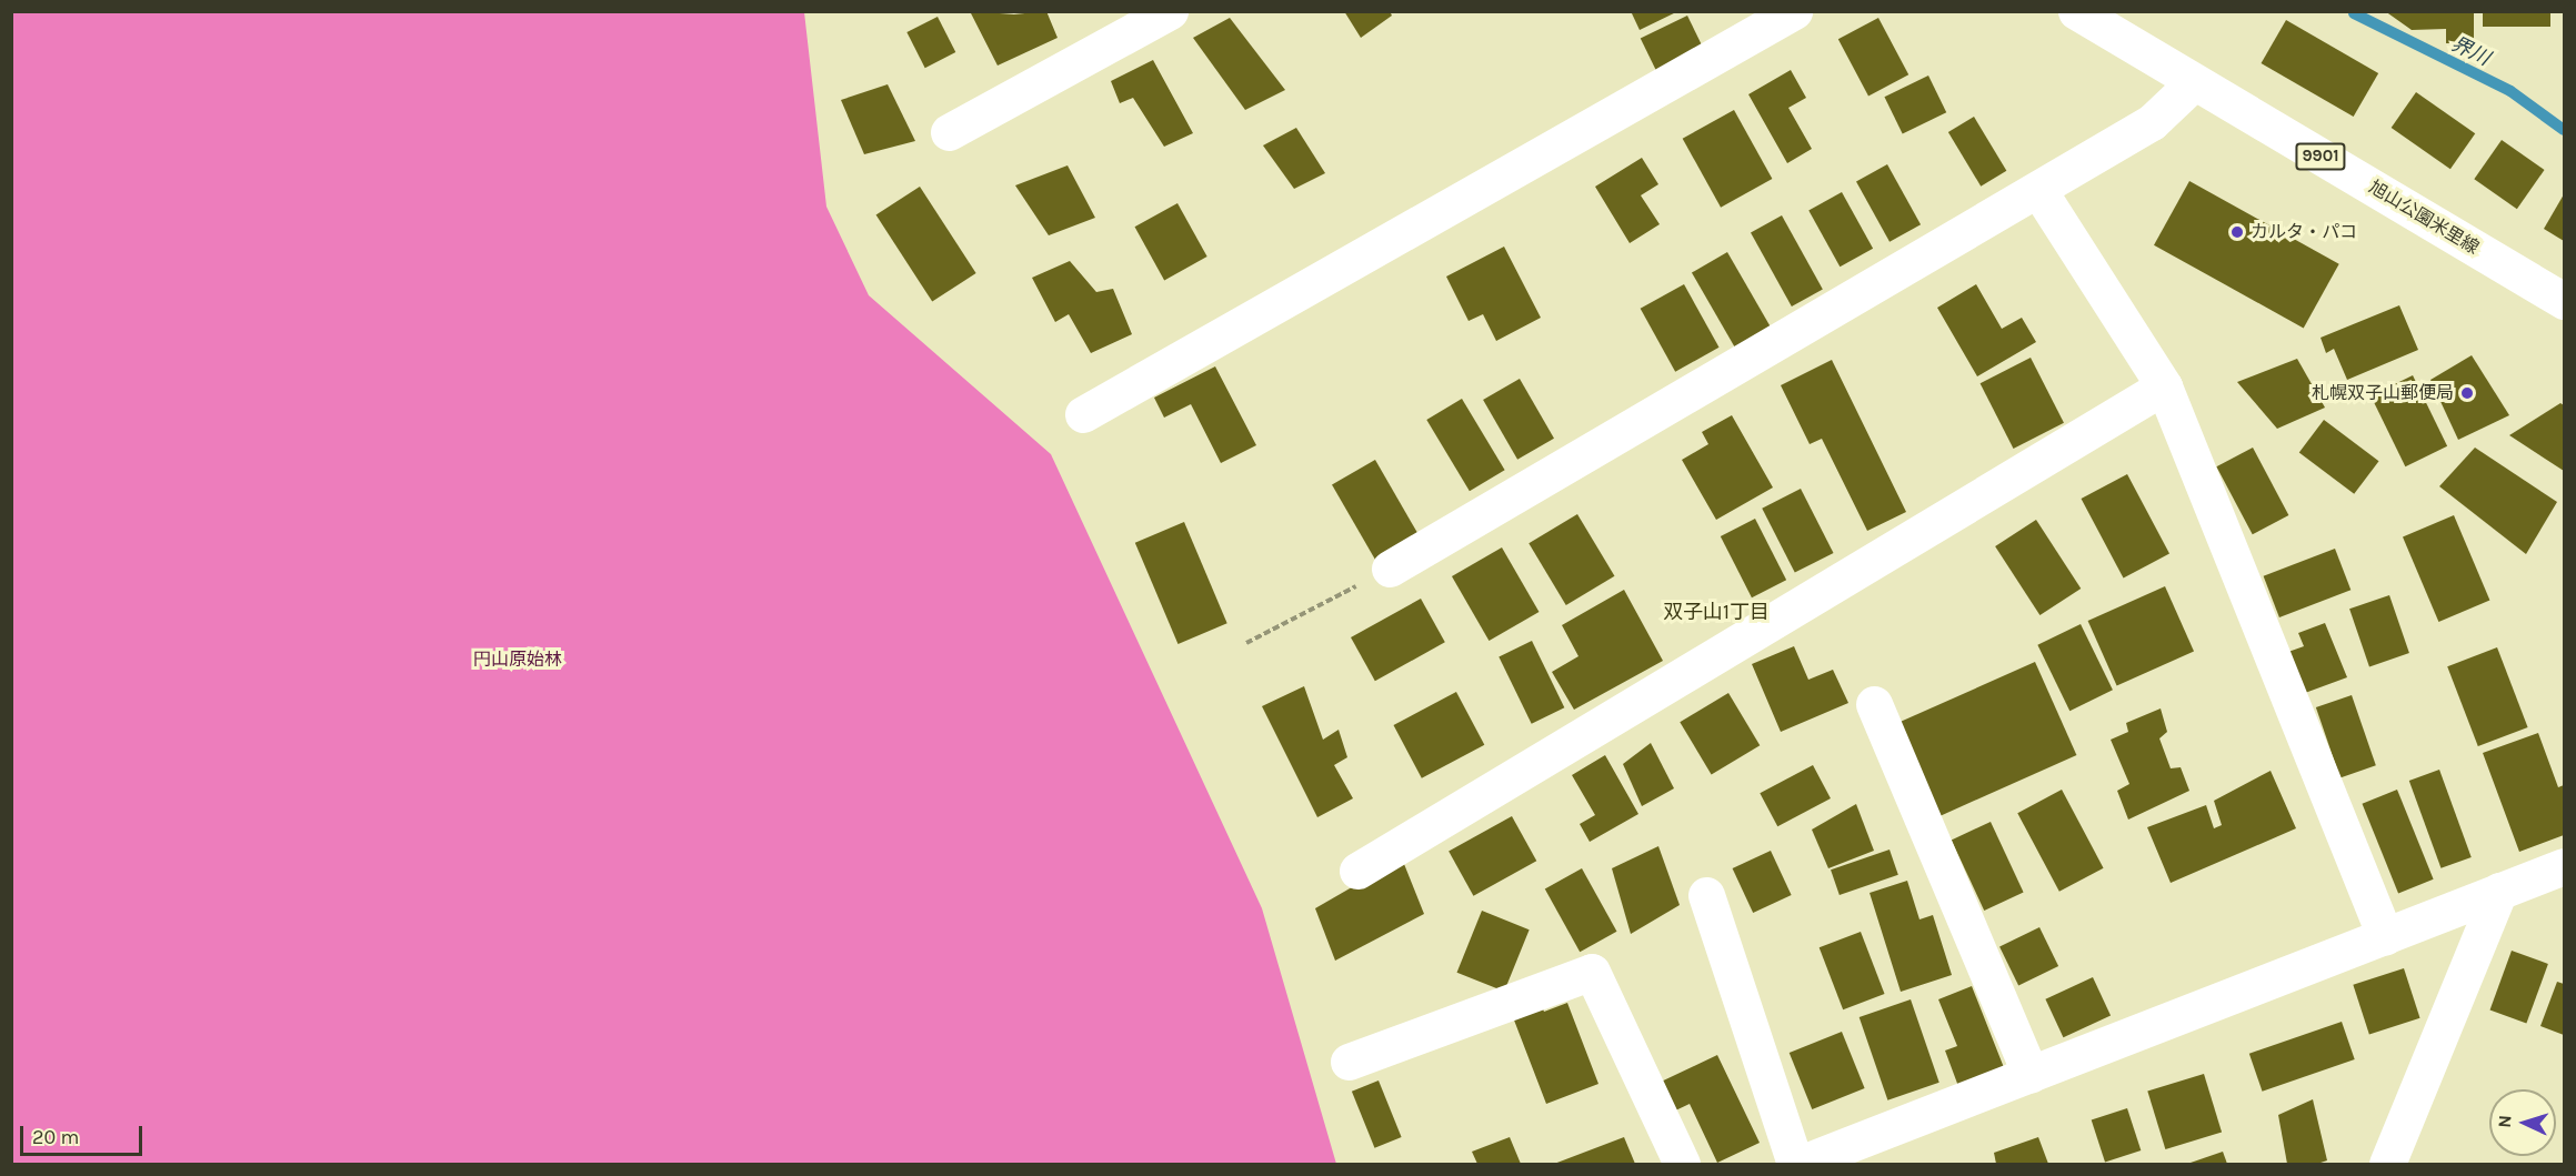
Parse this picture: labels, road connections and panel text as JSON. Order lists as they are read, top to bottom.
{
  "streets": {
    "street": ["9901", "旭山公園米里線"]
  },
  "districts": ["双子山1丁目"],
  "water": ["界川"],
  "parks": ["円山原始林"],
  "places": ["カルタ・パコ", "札幌双子山郵便局"],
  "scale_bar": "20 m",
  "north": "left"
}
